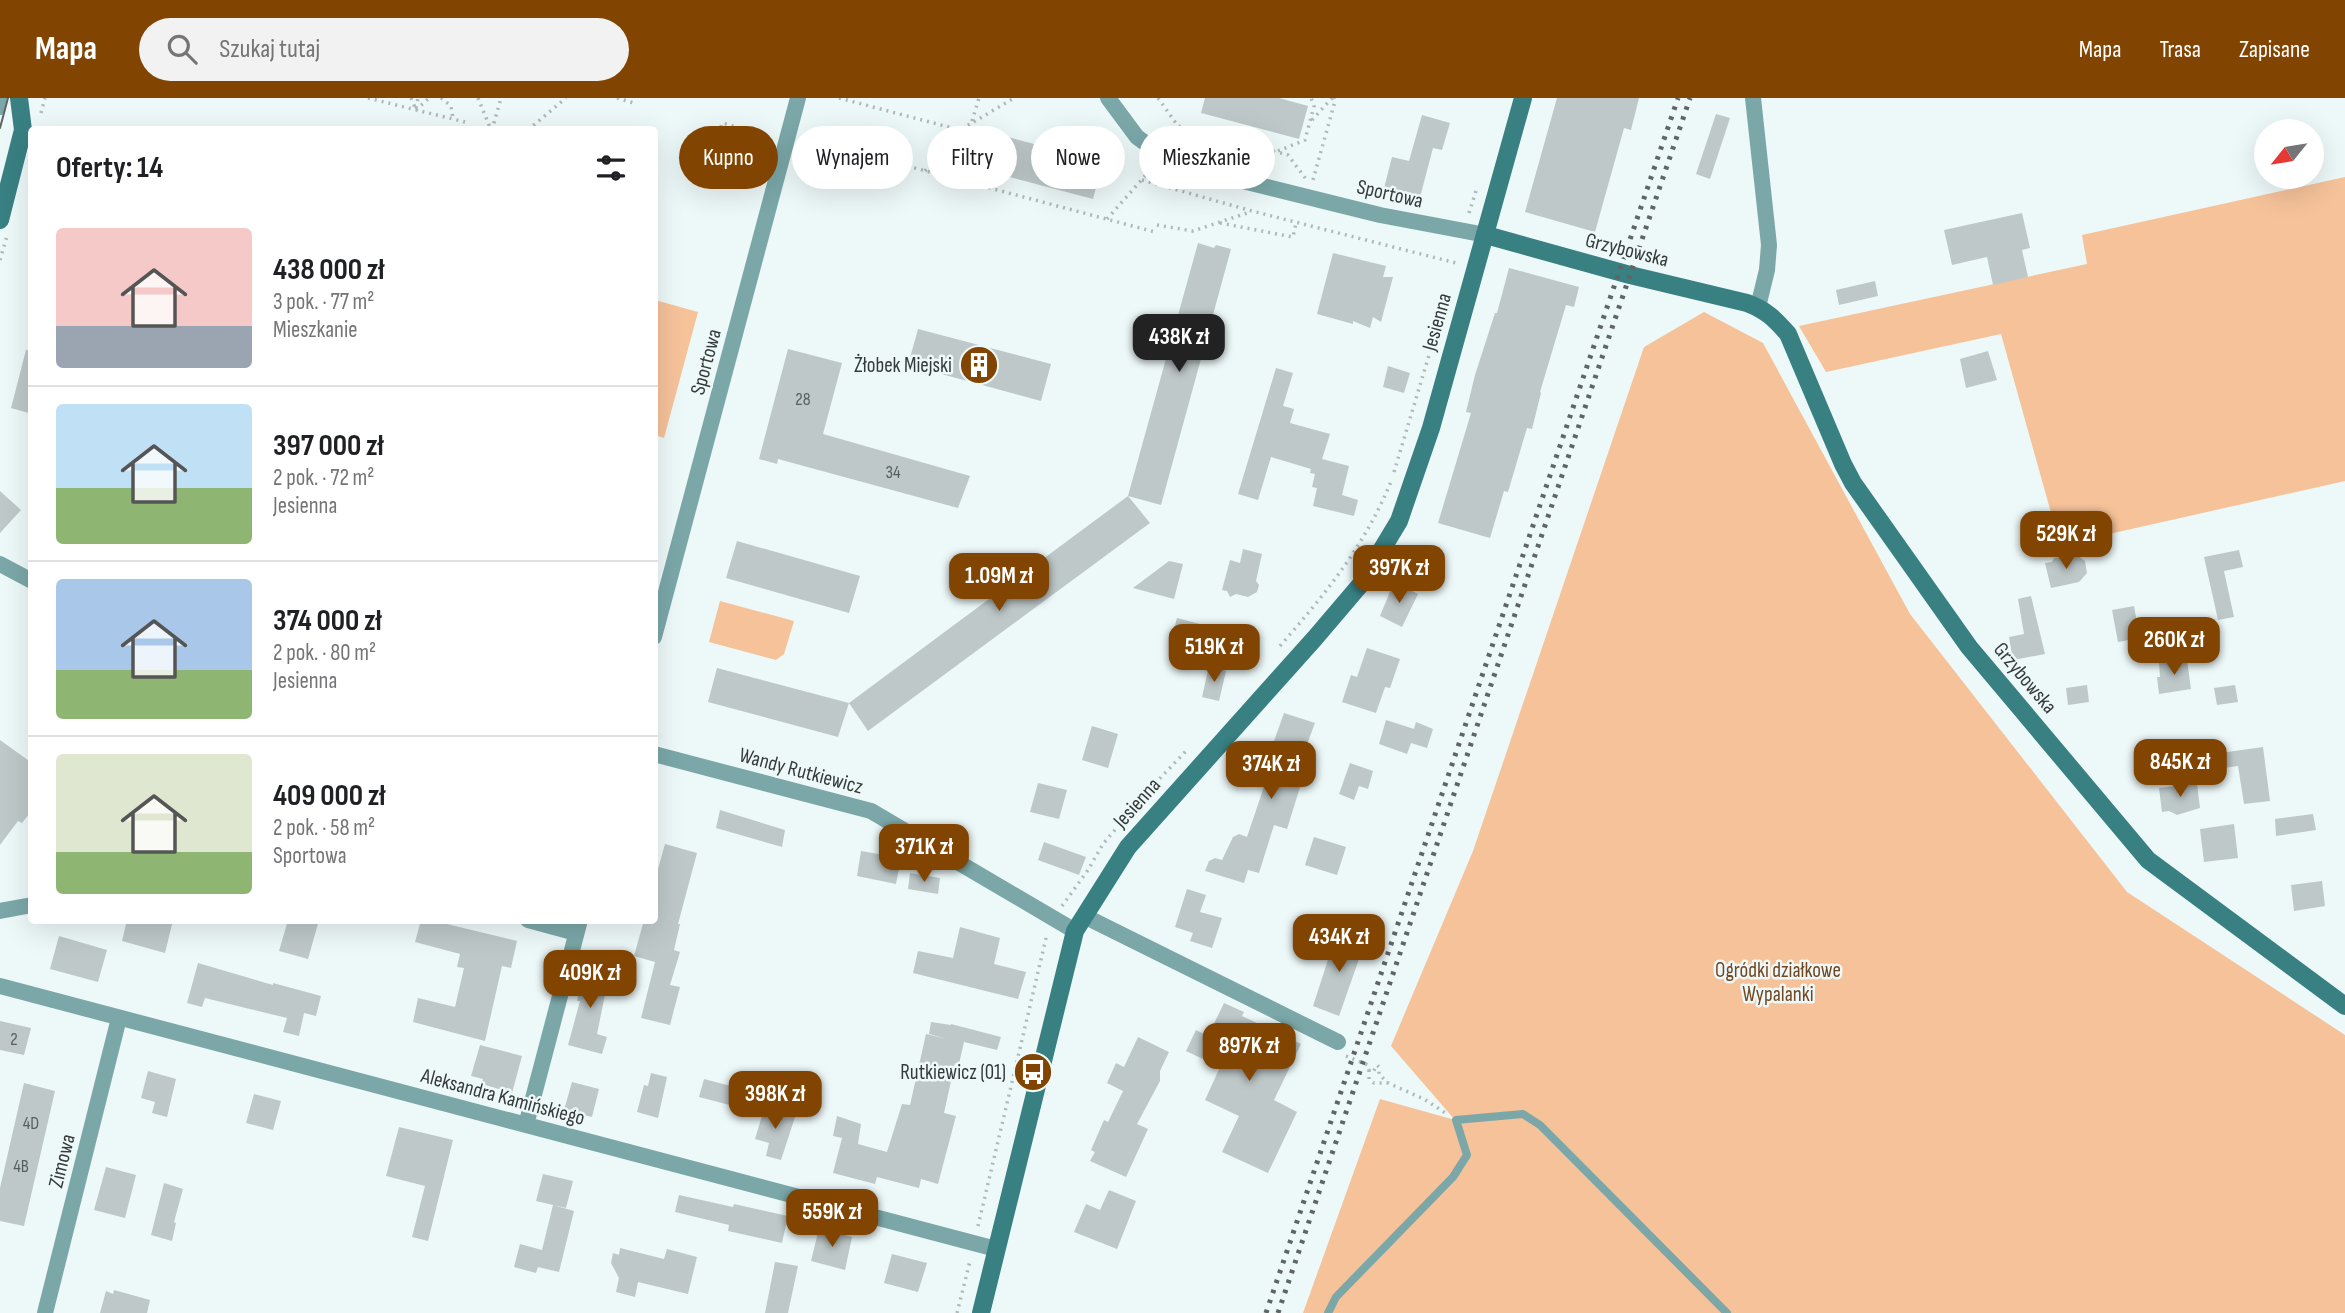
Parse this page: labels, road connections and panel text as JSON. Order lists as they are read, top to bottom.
{
  "streets": {
    "street": [
      "Sportowa",
      "Grzybowska",
      "Jesienna",
      "Wandy Rutkiewicz",
      "Aleksandra Kamińskiego",
      "Zimowa"
    ]
  },
  "crossings": [
    ["Sportowa", "Grzybowska"],
    ["Sportowa", "Jesienna"],
    ["Grzybowska", "Jesienna"],
    ["Jesienna", "Wandy Rutkiewicz"],
    ["Jesienna", "Aleksandra Kamińskiego"],
    ["Aleksandra Kamińskiego", "Zimowa"]
  ],
  "parks": ["Ogródki działkowe Wypalanki"],
  "places": {
    "building": ["Żłobek Miejski"],
    "bus stop": ["Rutkiewicz (01)"]
  },
  "house_numbers": [
    "28",
    "34",
    "2",
    "4D",
    "4B"
  ],
  "north": "bottom left",
  "page": {
    "header": "Mapa",
    "search": "Szukaj tutaj",
    "nav": ["Mapa", "Trasa", "Zapisane"],
    "chip": [
      "Kupno",
      "Wynajem",
      "Filtry",
      "Nowe",
      "Mieszkanie"
    ],
    "heading": "Oferty: 14",
    "list": [
      {
        "name": "438 000 zł",
        "note": "3 pok. · 77 m² · Mieszkanie"
      },
      {
        "name": "397 000 zł",
        "note": "2 pok. · 72 m² · Jesienna"
      },
      {
        "name": "374 000 zł",
        "note": "2 pok. · 80 m² · Jesienna"
      },
      {
        "name": "409 000 zł",
        "note": "2 pok. · 58 m² · Sportowa"
      }
    ],
    "price": [
      "438K zł",
      "529K zł",
      "397K zł",
      "1.09M zł",
      "260K zł",
      "519K zł",
      "845K zł",
      "374K zł",
      "371K zł",
      "434K zł",
      "409K zł",
      "897K zł",
      "398K zł",
      "559K zł"
    ]
  }
}
